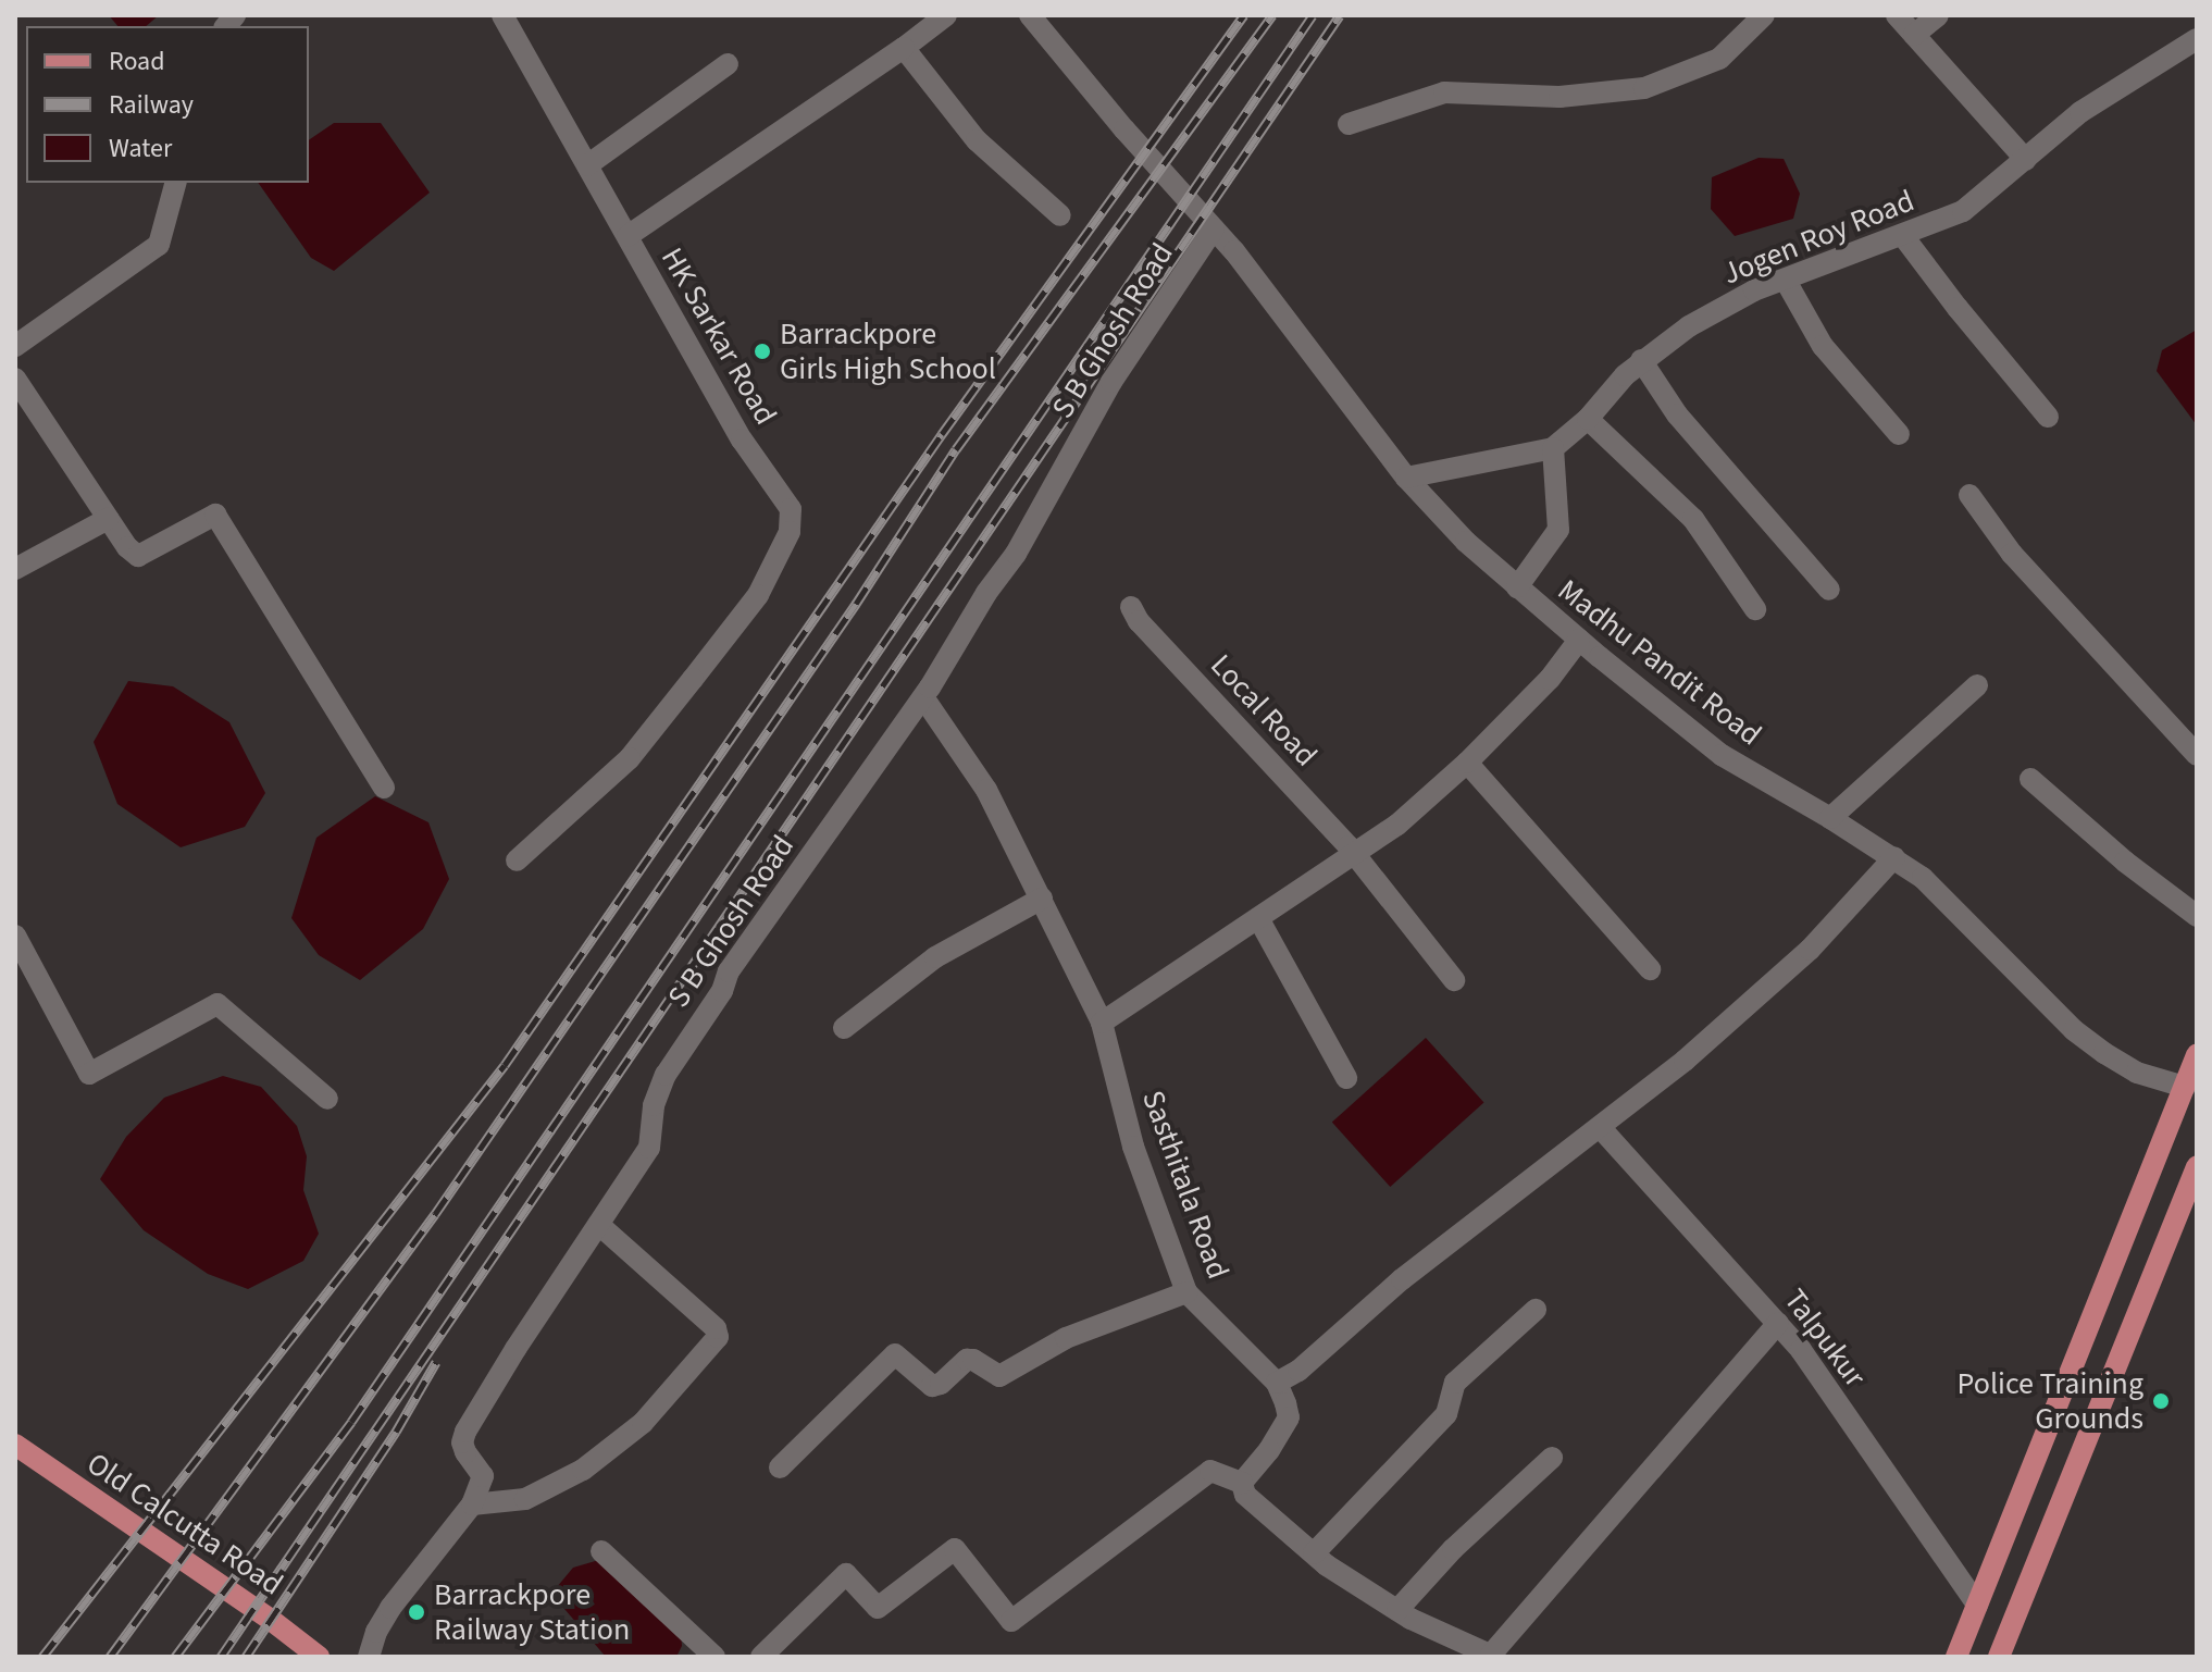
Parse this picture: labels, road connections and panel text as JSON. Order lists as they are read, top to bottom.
{
  "streets": {
    "main road": ["Old Calcutta Road"],
    "street": [
      "Jogen Roy Road",
      "S B Ghosh Road",
      "HK Sarkar Road",
      "Madhu Pandit Road",
      "Local Road",
      "Sasthitala Road",
      "Talpukur"
    ]
  },
  "crossings": [
    ["Jogen Roy Road", "Madhu Pandit Road"],
    ["S B Ghosh Road", "Madhu Pandit Road"],
    ["S B Ghosh Road", "Sasthitala Road"]
  ],
  "places": ["Barrackpore Girls High School", "Police Training Grounds", "Barrackpore Railway Station"],
  "legend": ["Road", "Railway", "Water"]
}
